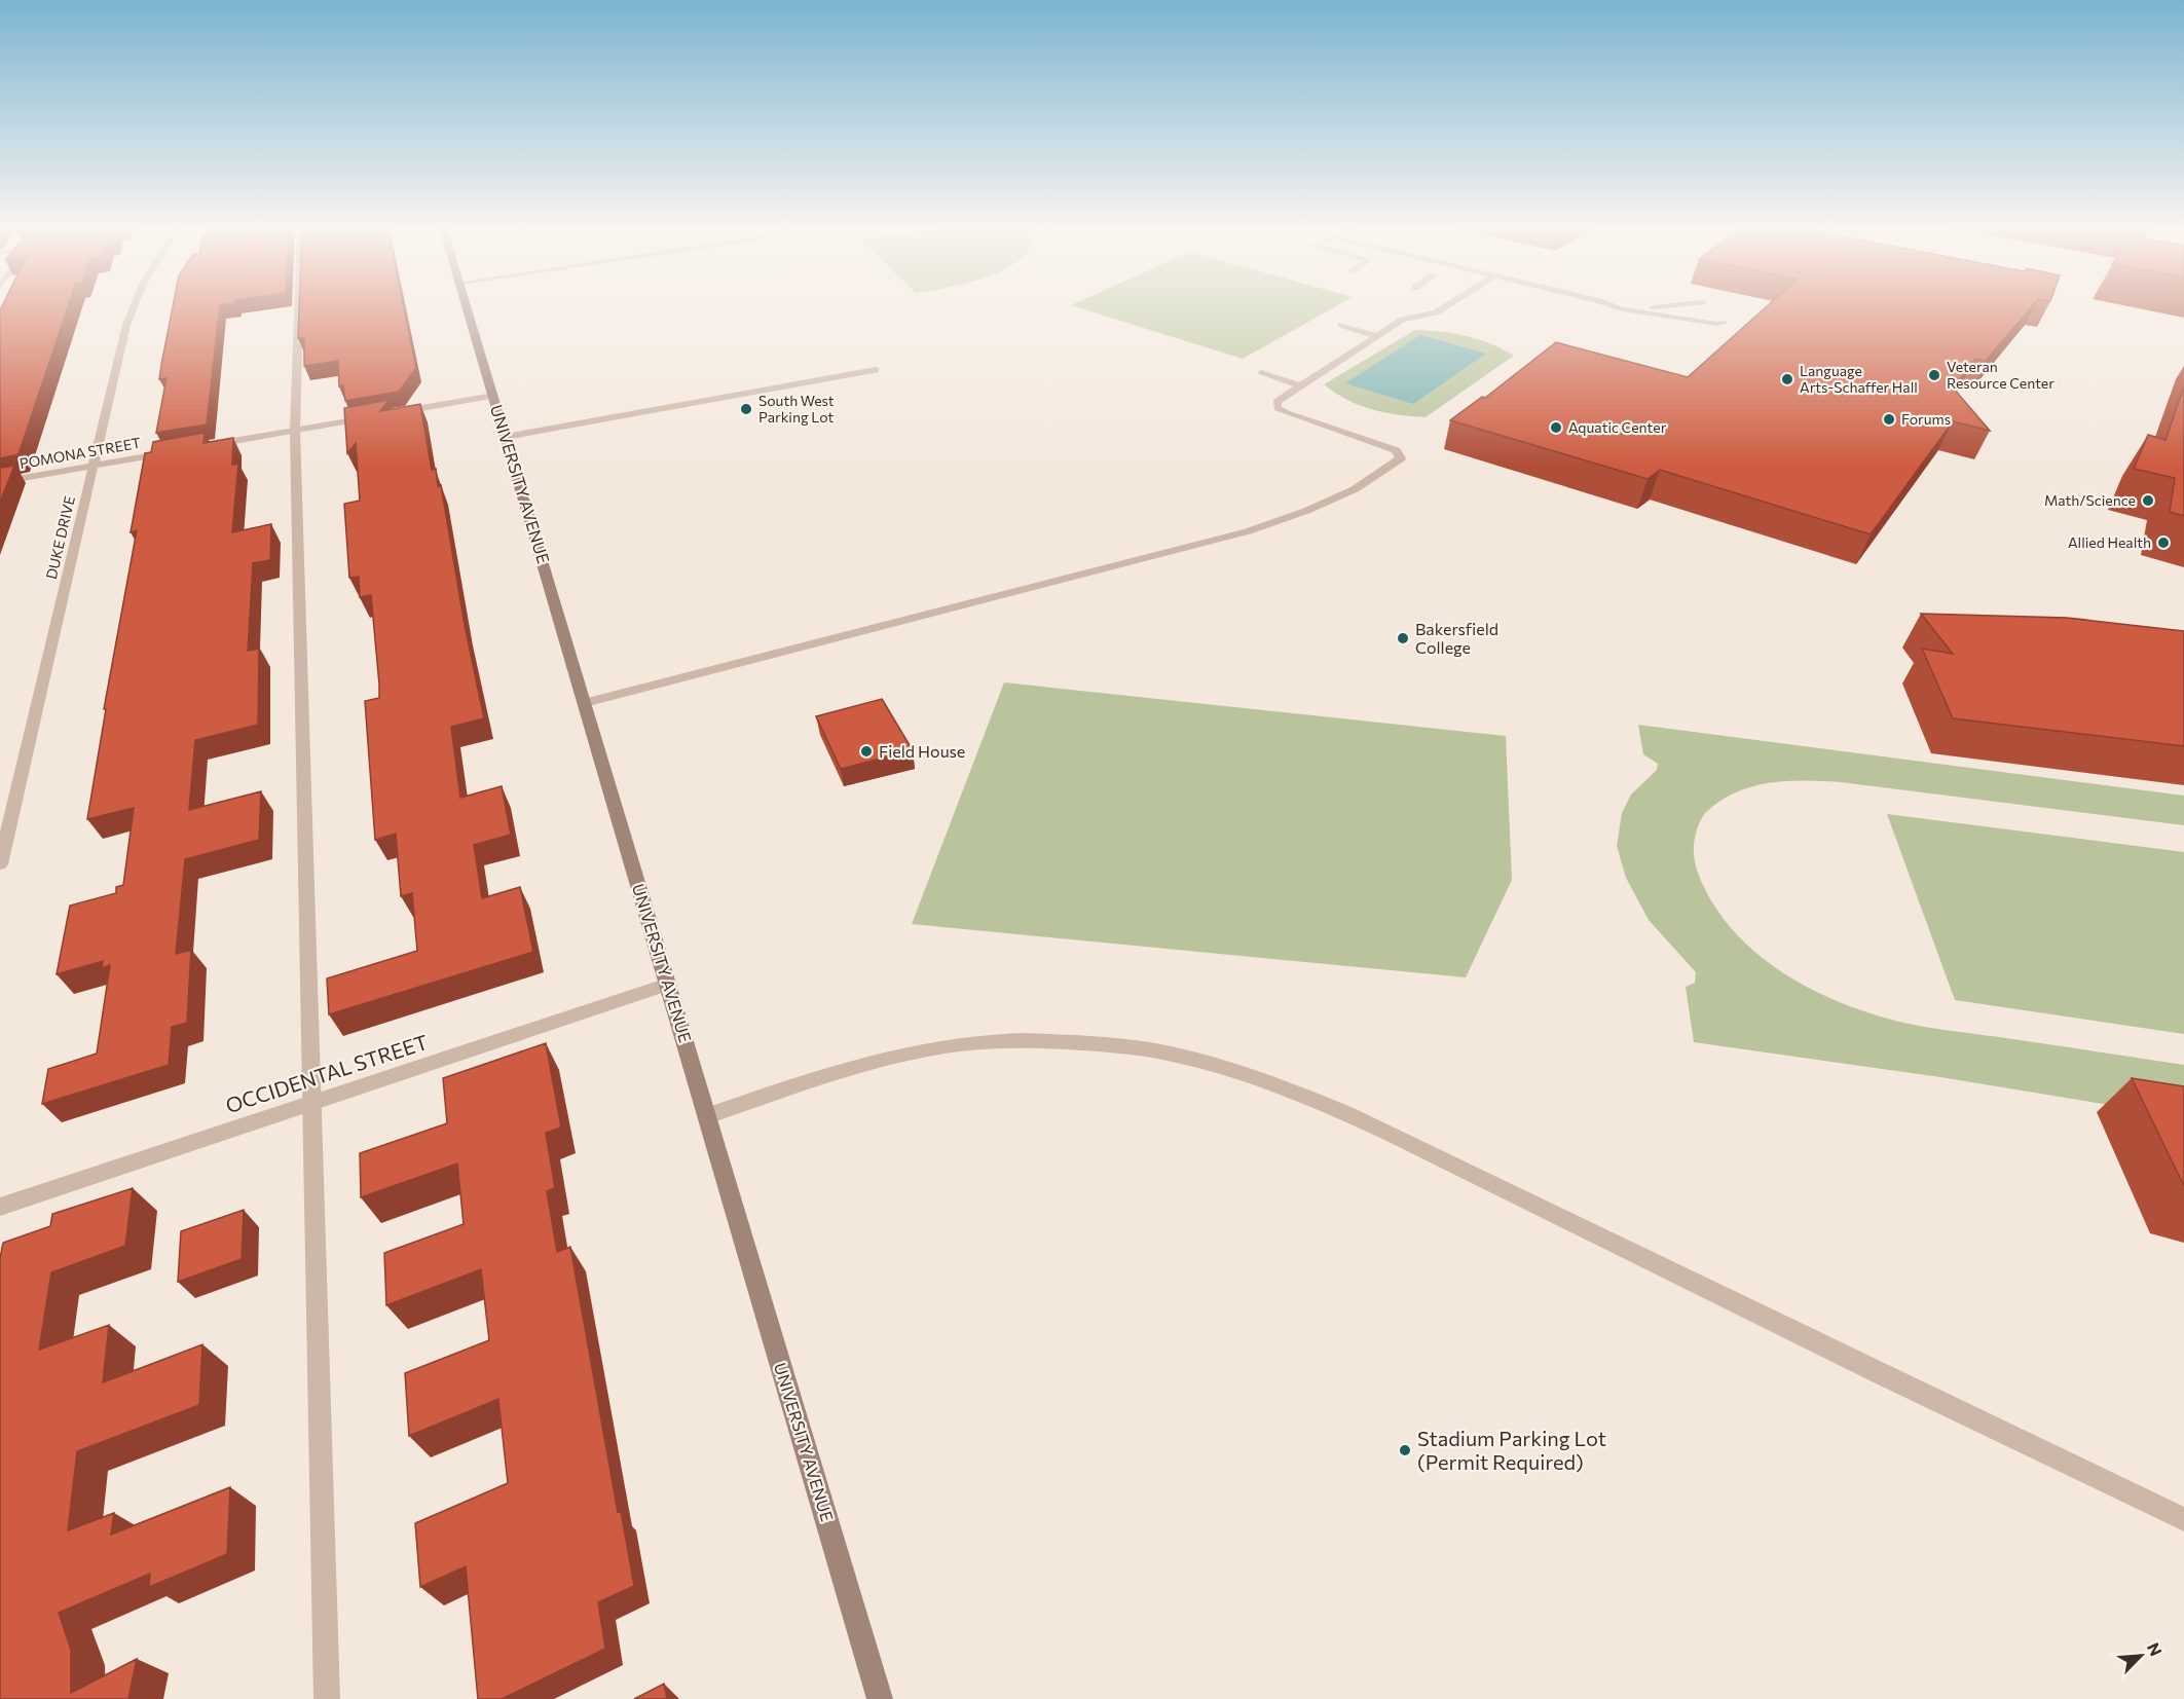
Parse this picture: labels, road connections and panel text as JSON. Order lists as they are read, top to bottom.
{
  "streets": {
    "street": [
      "POMONA STREET",
      "UNIVERSITY AVENUE",
      "DUKE DRIVE",
      "OCCIDENTAL STREET"
    ]
  },
  "crossings": [
    ["POMONA STREET", "DUKE DRIVE"],
    ["UNIVERSITY AVENUE", "OCCIDENTAL STREET"]
  ],
  "places": [
    "Veteran Resource Center",
    "Language Arts-Schaffer Hall",
    "South West Parking Lot",
    "Forums",
    "Aquatic Center",
    "Math/Science",
    "Allied Health",
    "Bakersfield College",
    "Field House",
    "Stadium Parking Lot (Permit Required)"
  ],
  "north": "top right"
}
